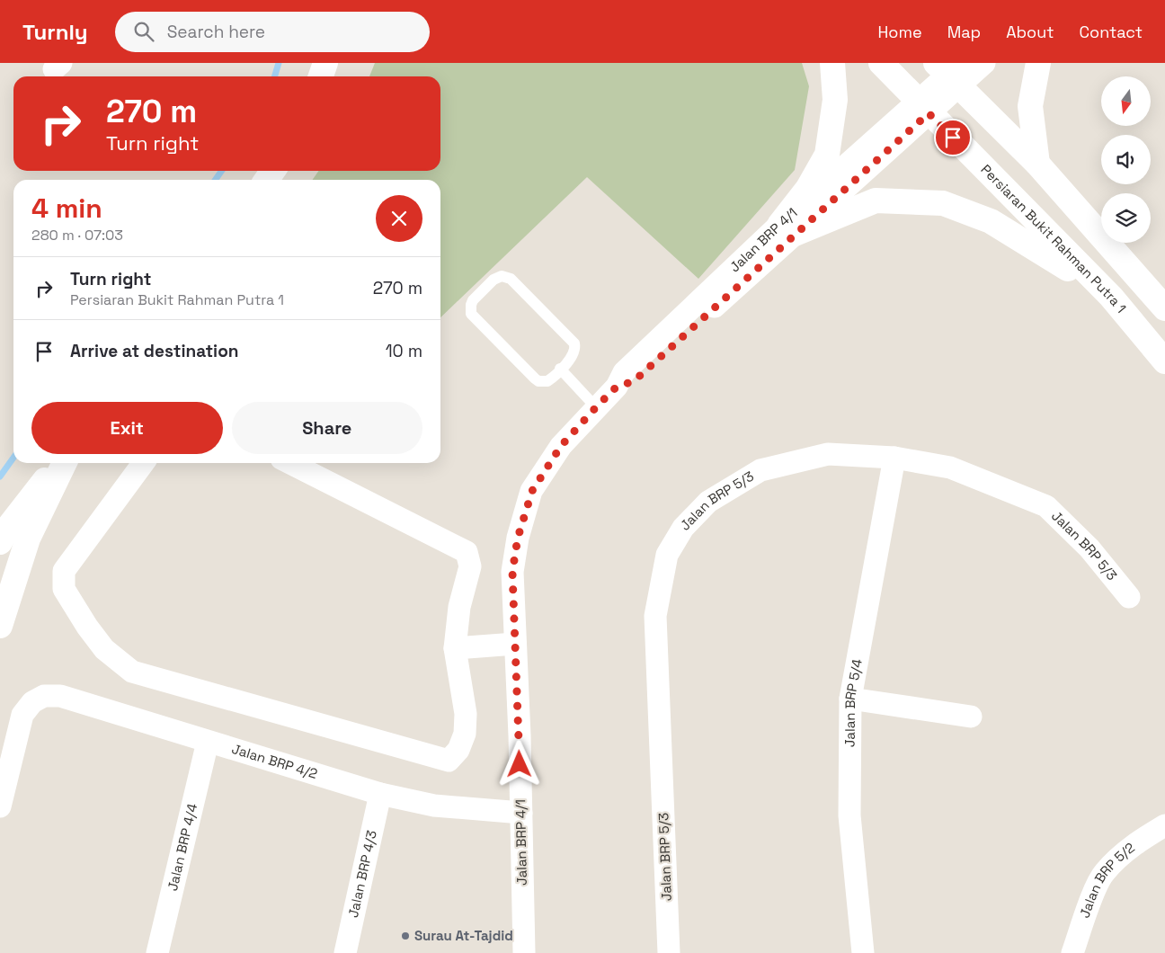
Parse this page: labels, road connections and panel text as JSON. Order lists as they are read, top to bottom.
{
  "streets": {
    "main road": ["Persiaran Bukit Rahman Putra 1"],
    "street": [
      "Jalan BRP 4/1",
      "Jalan BRP 5/3",
      "Jalan BRP 5/4",
      "Jalan BRP 4/2",
      "Jalan BRP 4/4",
      "Jalan BRP 4/3",
      "Jalan BRP 5/2"
    ]
  },
  "crossings": [
    ["Persiaran Bukit Rahman Putra 1", "Jalan BRP 4/1"],
    ["Jalan BRP 4/1", "Jalan BRP 4/2"],
    ["Jalan BRP 5/3", "Jalan BRP 5/4"],
    ["Jalan BRP 4/2", "Jalan BRP 4/4"],
    ["Jalan BRP 4/2", "Jalan BRP 4/3"]
  ],
  "places": ["Surau At-Tajdid"],
  "north": "bottom",
  "page": {
    "header": "Turnly",
    "search": "Search here",
    "nav": [
      "Home",
      "Map",
      "About",
      "Contact"
    ],
    "turn": ["270 m", "Turn right"],
    "heading": ["4 min", "280 m · 07:03"],
    "list": [
      {
        "name": "Turn right",
        "note": "Persiaran Bukit Rahman Putra 1",
        "value": "270 m"
      },
      {
        "name": "Arrive at destination",
        "value": "10 m"
      }
    ],
    "buttons": ["Exit", "Share"]
  }
}
